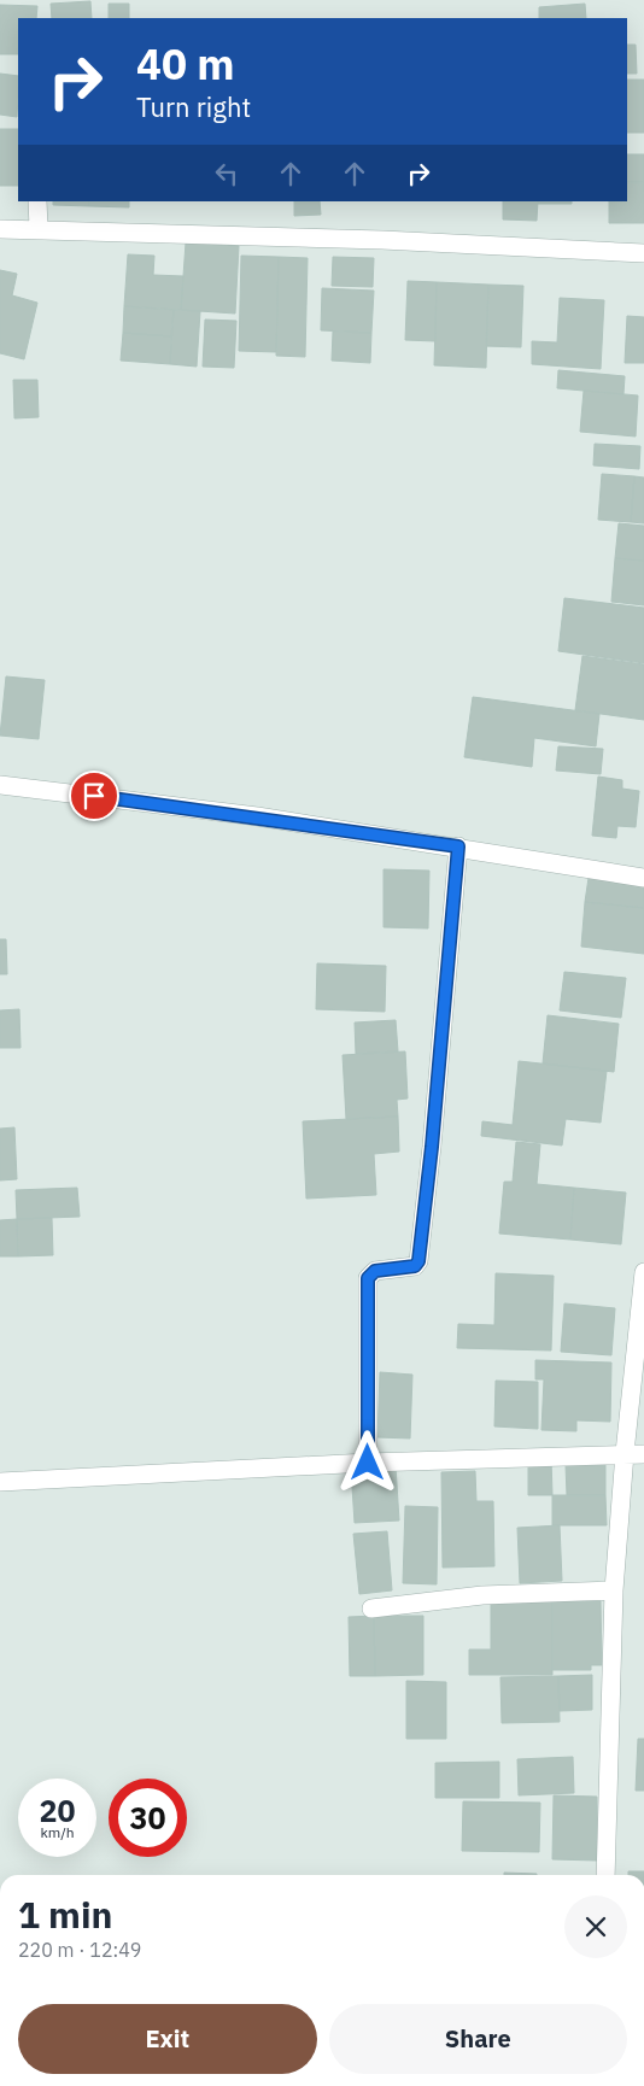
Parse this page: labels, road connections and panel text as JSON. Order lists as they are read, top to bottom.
{
  "page": {
    "turn": ["40 m", "Turn right"],
    "speed": "20 km/h",
    "limit": "30",
    "heading": ["1 min", "220 m · 12:49"],
    "buttons": ["Exit", "Share"]
  }
}
